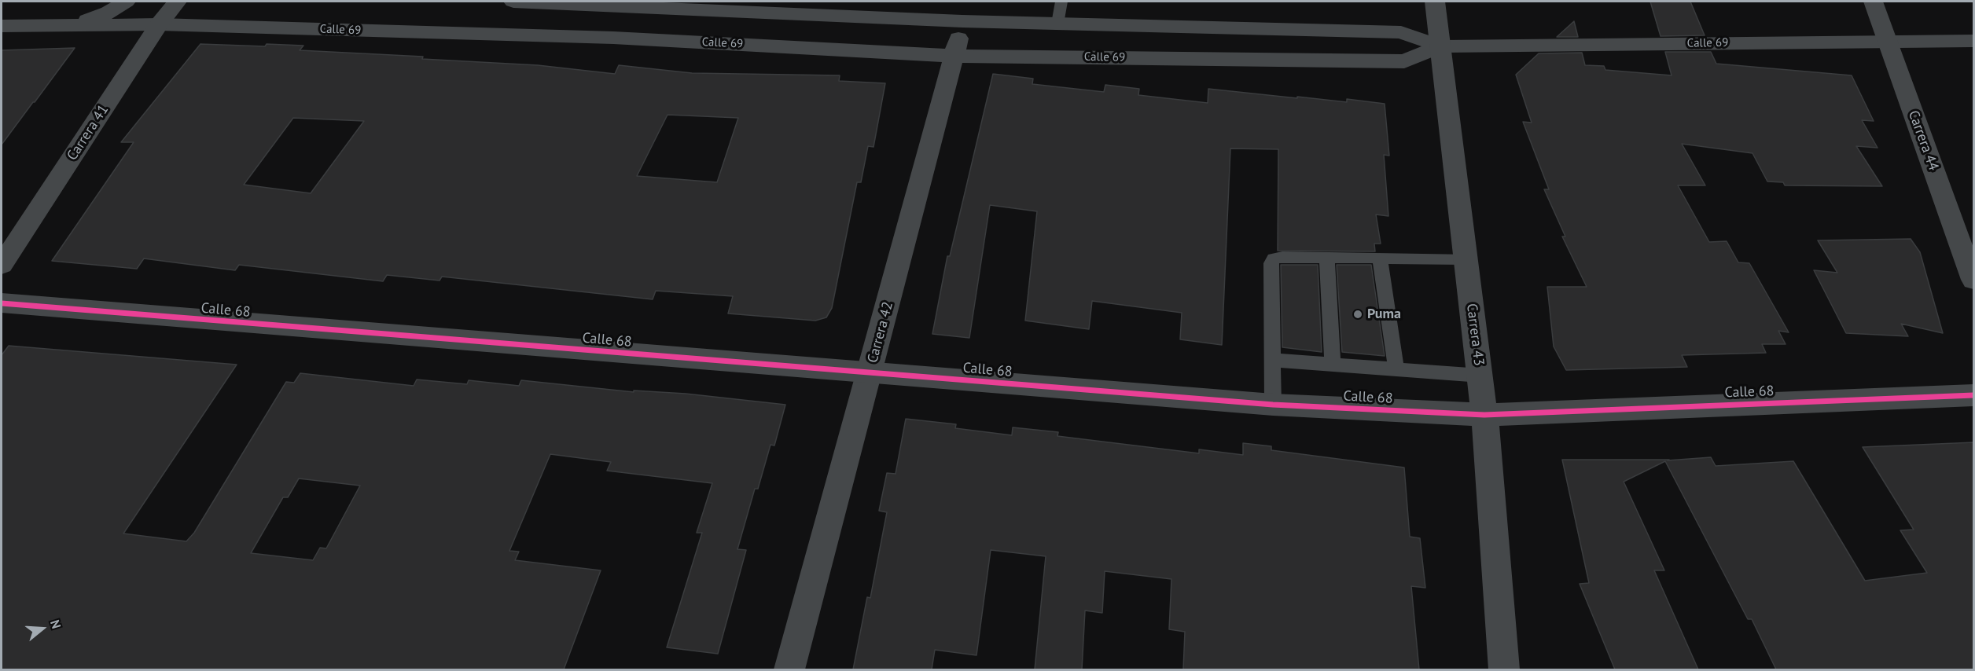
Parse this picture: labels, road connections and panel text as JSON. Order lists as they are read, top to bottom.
{
  "streets": {
    "street": [
      "Calle 69",
      "Carrera 41",
      "Carrera 44",
      "Calle 68",
      "Carrera 42",
      "Carrera 43"
    ]
  },
  "crossings": [
    ["Calle 69", "Carrera 41"],
    ["Calle 69", "Carrera 44"],
    ["Calle 69", "Carrera 42"],
    ["Calle 69", "Carrera 43"],
    ["Calle 68", "Carrera 42"],
    ["Calle 68", "Carrera 43"]
  ],
  "places": ["Puma"],
  "north": "right"
}
